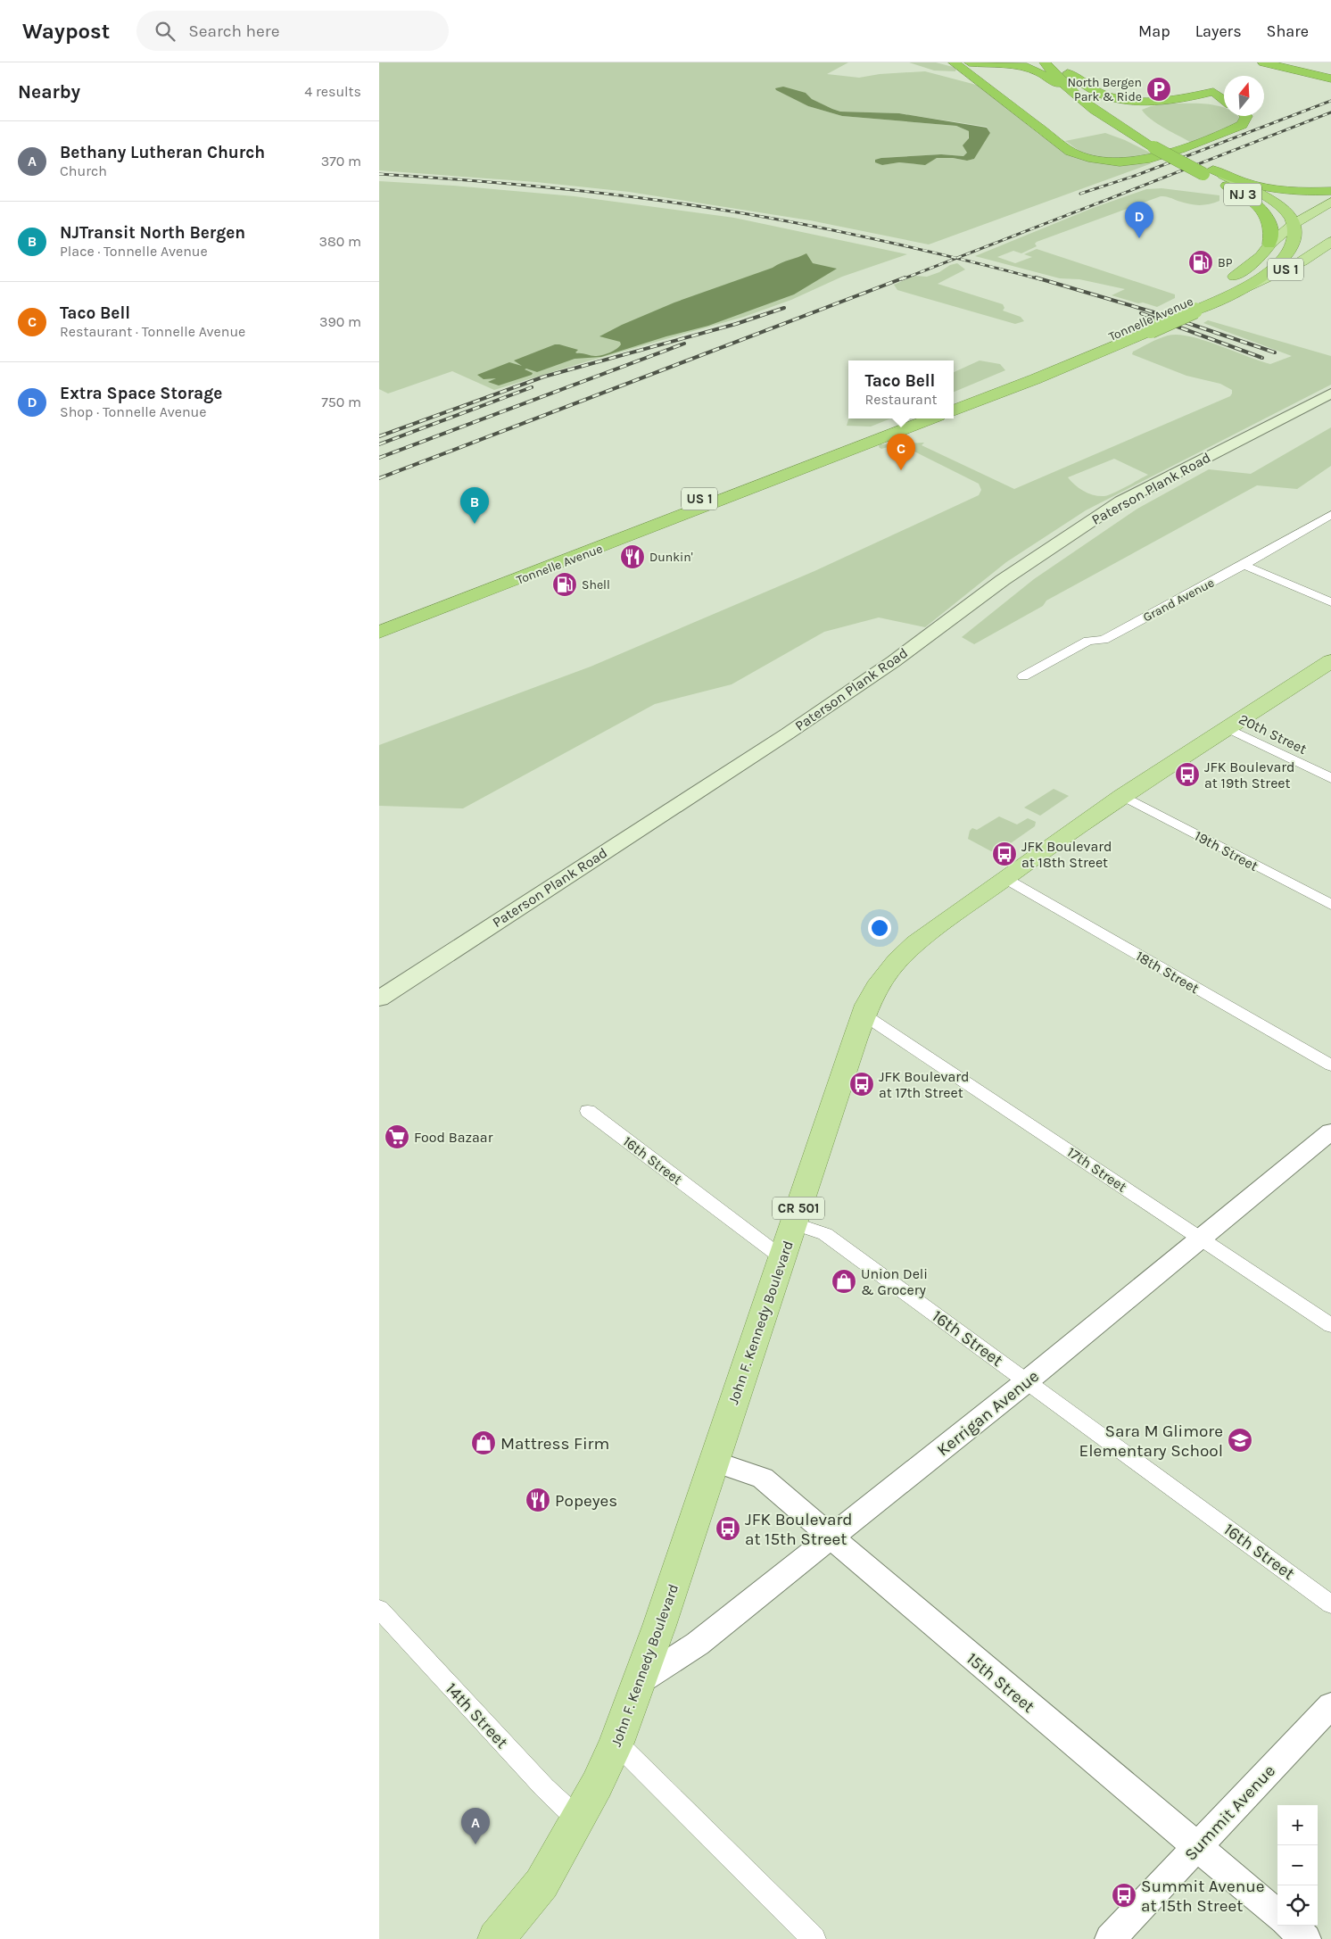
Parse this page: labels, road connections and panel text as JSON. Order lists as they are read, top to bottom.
{
  "streets": {
    "highway": ["NJ 3", "US 1", "Tonnelle Avenue"],
    "main road": ["Paterson Plank Road", "CR 501", "John F. Kennedy Boulevard"],
    "street": [
      "Grand Avenue",
      "20th Street",
      "19th Street",
      "18th Street",
      "16th Street",
      "17th Street",
      "Kerrigan Avenue",
      "15th Street",
      "14th Street",
      "Summit Avenue"
    ]
  },
  "crossings": [
    ["NJ 3", "Tonnelle Avenue"],
    ["20th Street", "John F. Kennedy Boulevard"],
    ["19th Street", "John F. Kennedy Boulevard"],
    ["18th Street", "John F. Kennedy Boulevard"],
    ["16th Street", "John F. Kennedy Boulevard"],
    ["16th Street", "Kerrigan Avenue"],
    ["17th Street", "John F. Kennedy Boulevard"],
    ["17th Street", "Kerrigan Avenue"],
    ["John F. Kennedy Boulevard", "Kerrigan Avenue"],
    ["John F. Kennedy Boulevard", "15th Street"],
    ["John F. Kennedy Boulevard", "14th Street"],
    ["Kerrigan Avenue", "15th Street"],
    ["15th Street", "Summit Avenue"]
  ],
  "places": {
    "parking": ["North Bergen Park & Ride"],
    "fuel station": ["BP", "Shell"],
    "restaurant": ["Dunkin'", "Popeyes"],
    "bus stop": [
      "JFK Boulevard at 19th Street",
      "JFK Boulevard at 18th Street",
      "JFK Boulevard at 17th Street",
      "JFK Boulevard at 15th Street",
      "Summit Avenue at 15th Street"
    ],
    "supermarket": ["Food Bazaar"],
    "shop": ["Union Deli & Grocery", "Mattress Firm"],
    "school or university": ["Sara M Glimore Elementary School"]
  },
  "north": "top",
  "page": {
    "header": "Waypost",
    "search": "Search here",
    "nav": ["Map", "Layers", "Share"],
    "heading": ["Nearby", "4 results"],
    "list": [
      {
        "mark": "A",
        "name": "Bethany Lutheran Church",
        "note": "Church",
        "value": "370 m"
      },
      {
        "mark": "B",
        "name": "NJTransit North Bergen",
        "note": "Place · Tonnelle Avenue",
        "value": "380 m"
      },
      {
        "mark": "C",
        "name": "Taco Bell",
        "note": "Restaurant · Tonnelle Avenue",
        "value": "390 m"
      },
      {
        "mark": "D",
        "name": "Extra Space Storage",
        "note": "Shop · Tonnelle Avenue",
        "value": "750 m"
      }
    ],
    "pins": [
      "D",
      "C",
      "B",
      "A"
    ],
    "popup": ["Taco Bell", "Restaurant"],
    "map_buttons": ["+", "−"]
  }
}
